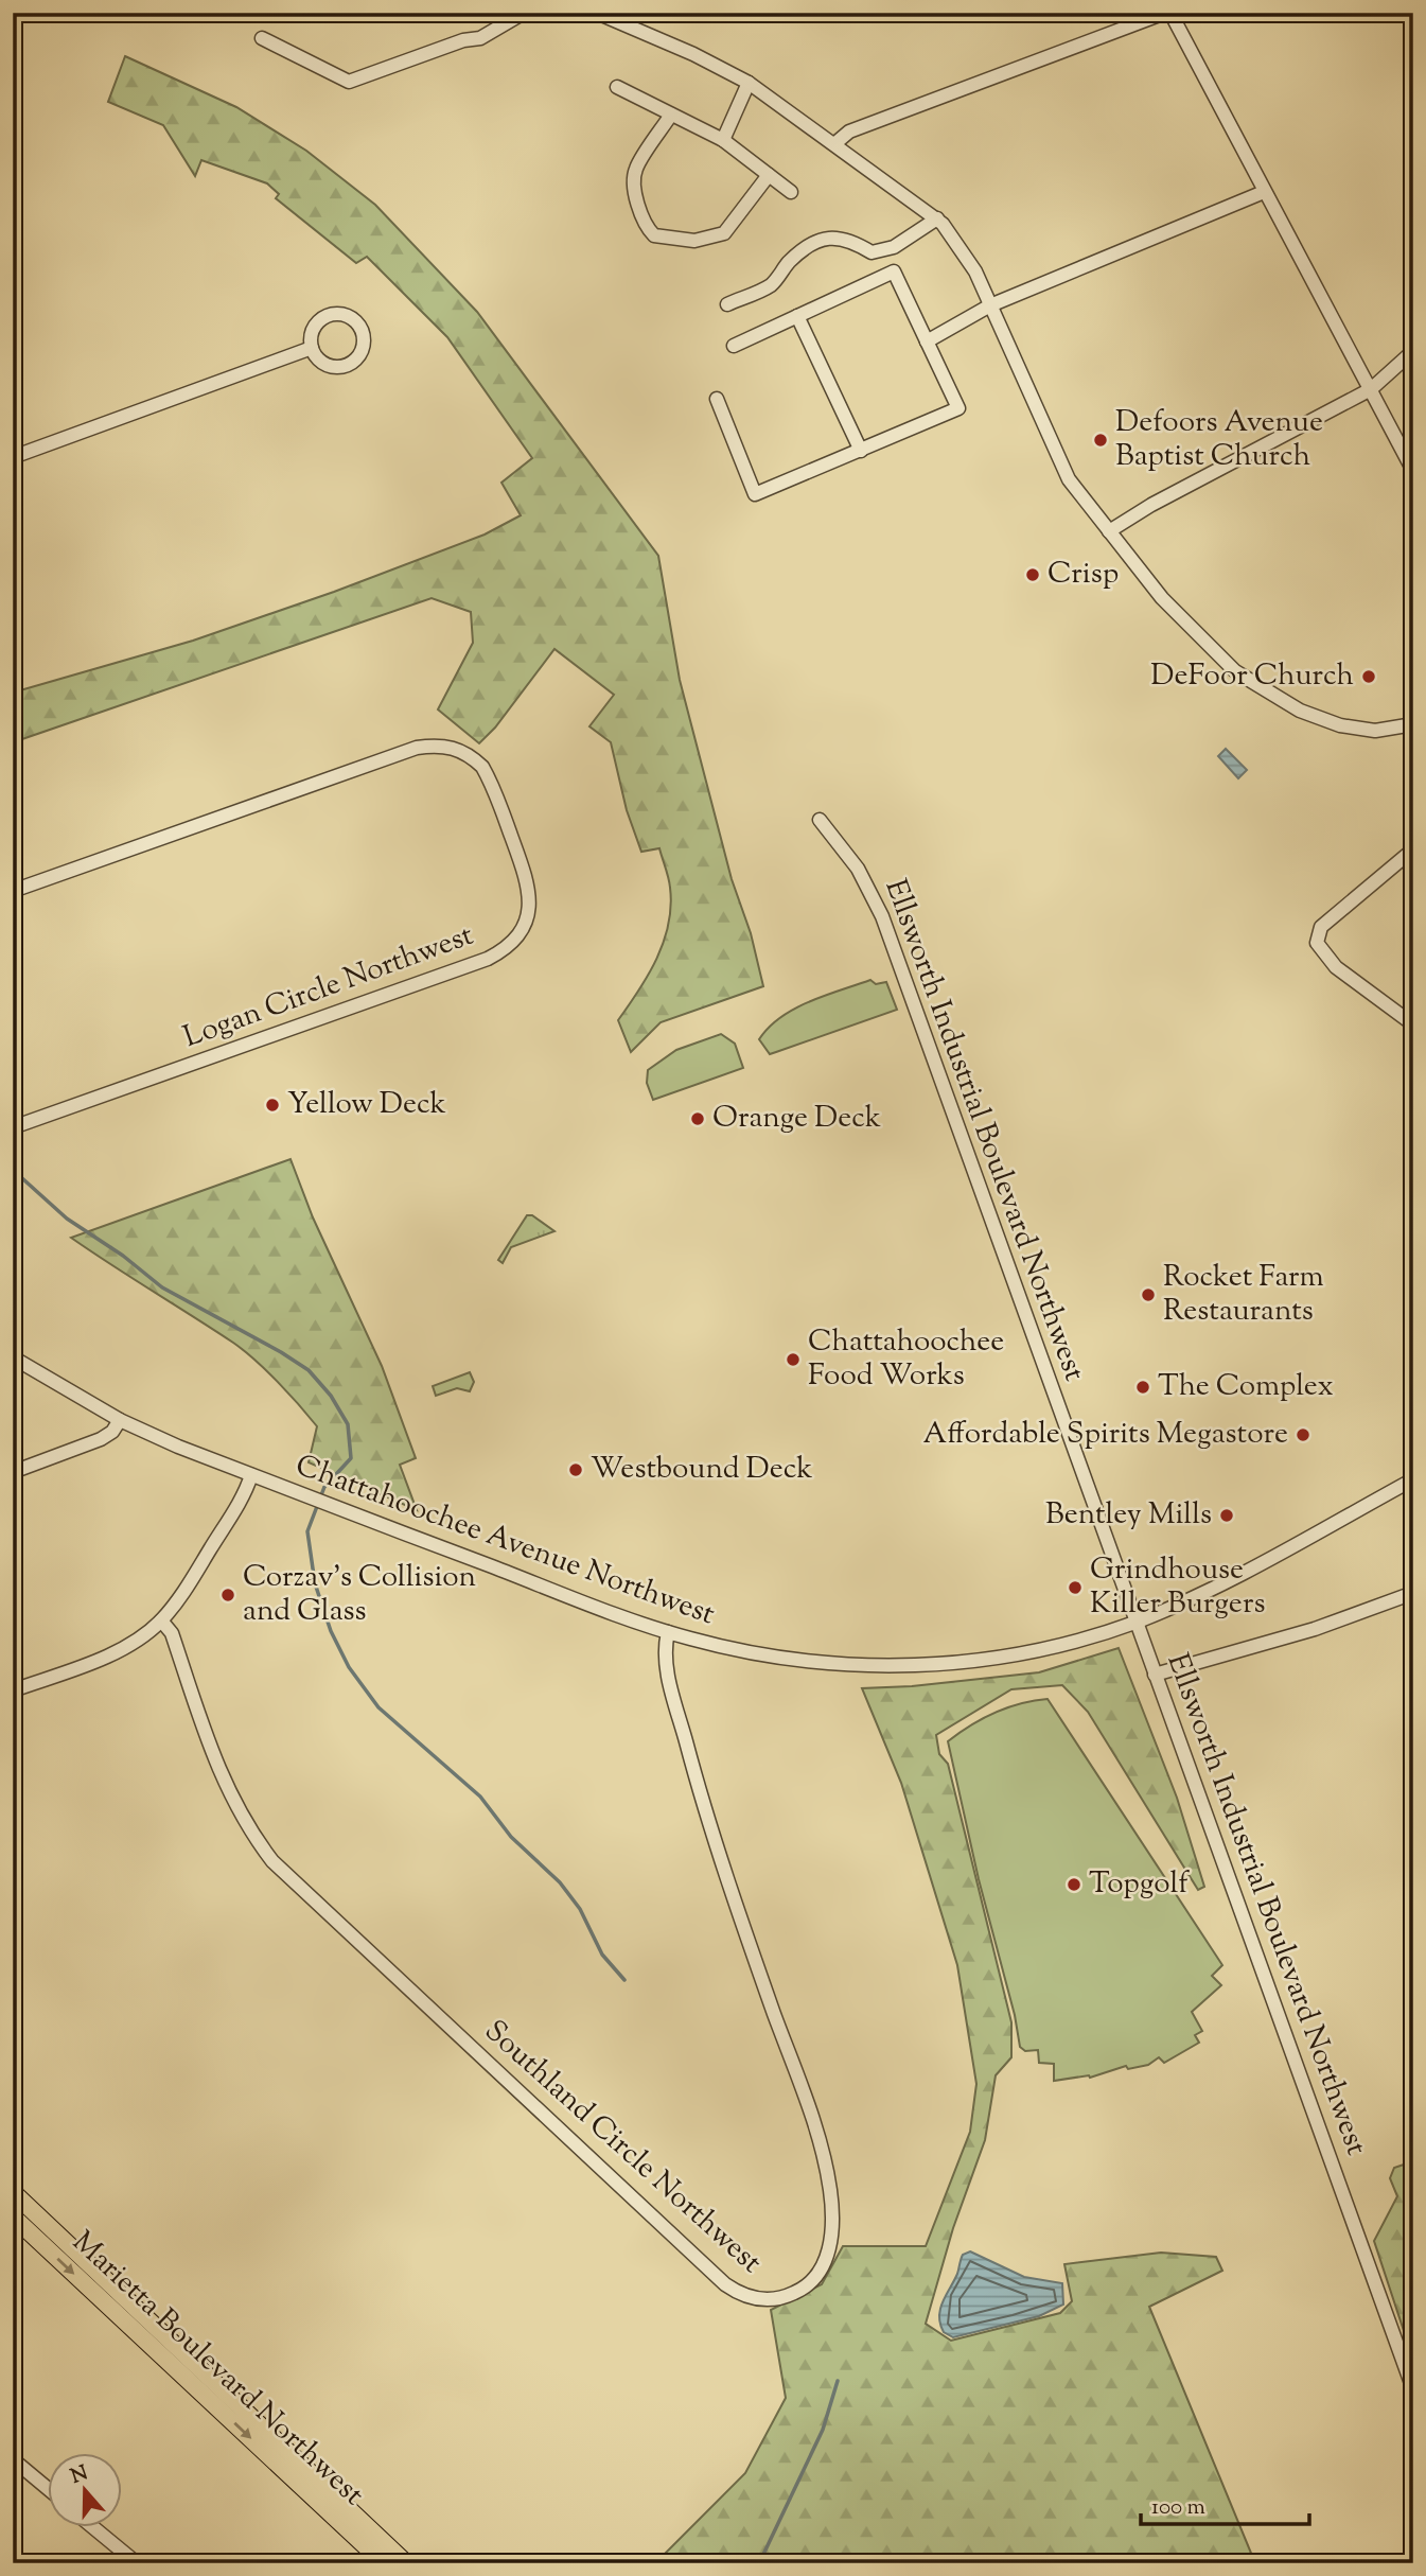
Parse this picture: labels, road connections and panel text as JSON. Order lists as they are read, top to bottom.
{
  "streets": {
    "main road": ["Marietta Boulevard Northwest"],
    "street": [
      "Logan Circle Northwest",
      "Ellsworth Industrial Boulevard Northwest",
      "Chattahoochee Avenue Northwest",
      "Southland Circle Northwest"
    ]
  },
  "crossings": [
    ["Ellsworth Industrial Boulevard Northwest", "Chattahoochee Avenue Northwest"],
    ["Chattahoochee Avenue Northwest", "Southland Circle Northwest"]
  ],
  "places": [
    "Defoors Avenue Baptist Church",
    "Crisp",
    "DeFoor Church",
    "Yellow Deck",
    "Orange Deck",
    "Rocket Farm Restaurants",
    "Chattahoochee Food Works",
    "The Complex",
    "Affordable Spirits Megastore",
    "Westbound Deck",
    "Bentley Mills",
    "Grindhouse Killer Burgers",
    "Corzav's Collision and Glass",
    "Topgolf"
  ],
  "scale_bar": "100 m",
  "north": "top"
}
